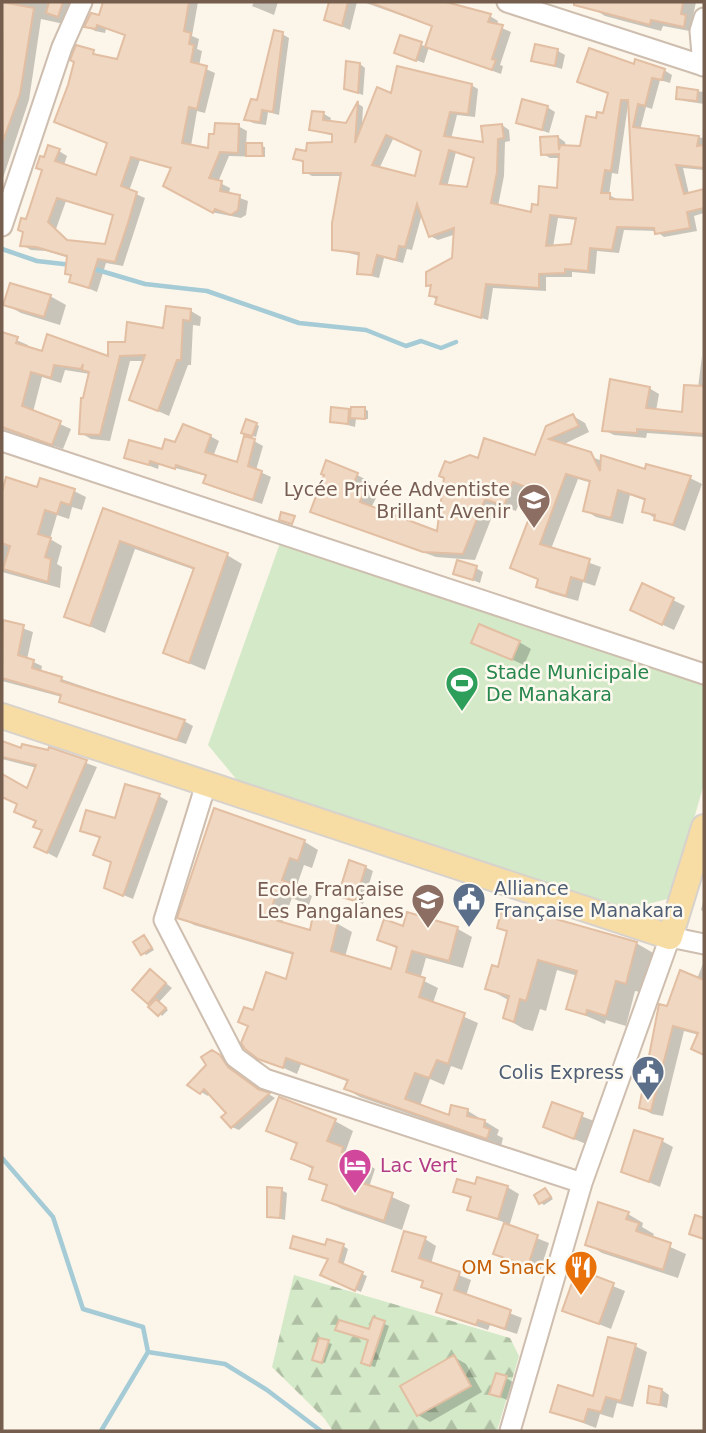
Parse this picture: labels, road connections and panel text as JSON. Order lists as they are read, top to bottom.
{
  "places": {
    "school or university": ["Lycée Privée Adventiste Brillant Avenir", "Ecole Française Les Pangalanes"],
    "sports": ["Stade Municipale De Manakara"],
    "public building": ["Alliance Française Manakara", "Colis Express"],
    "hotel": ["Lac Vert"],
    "restaurant": ["OM Snack"]
  }
}
